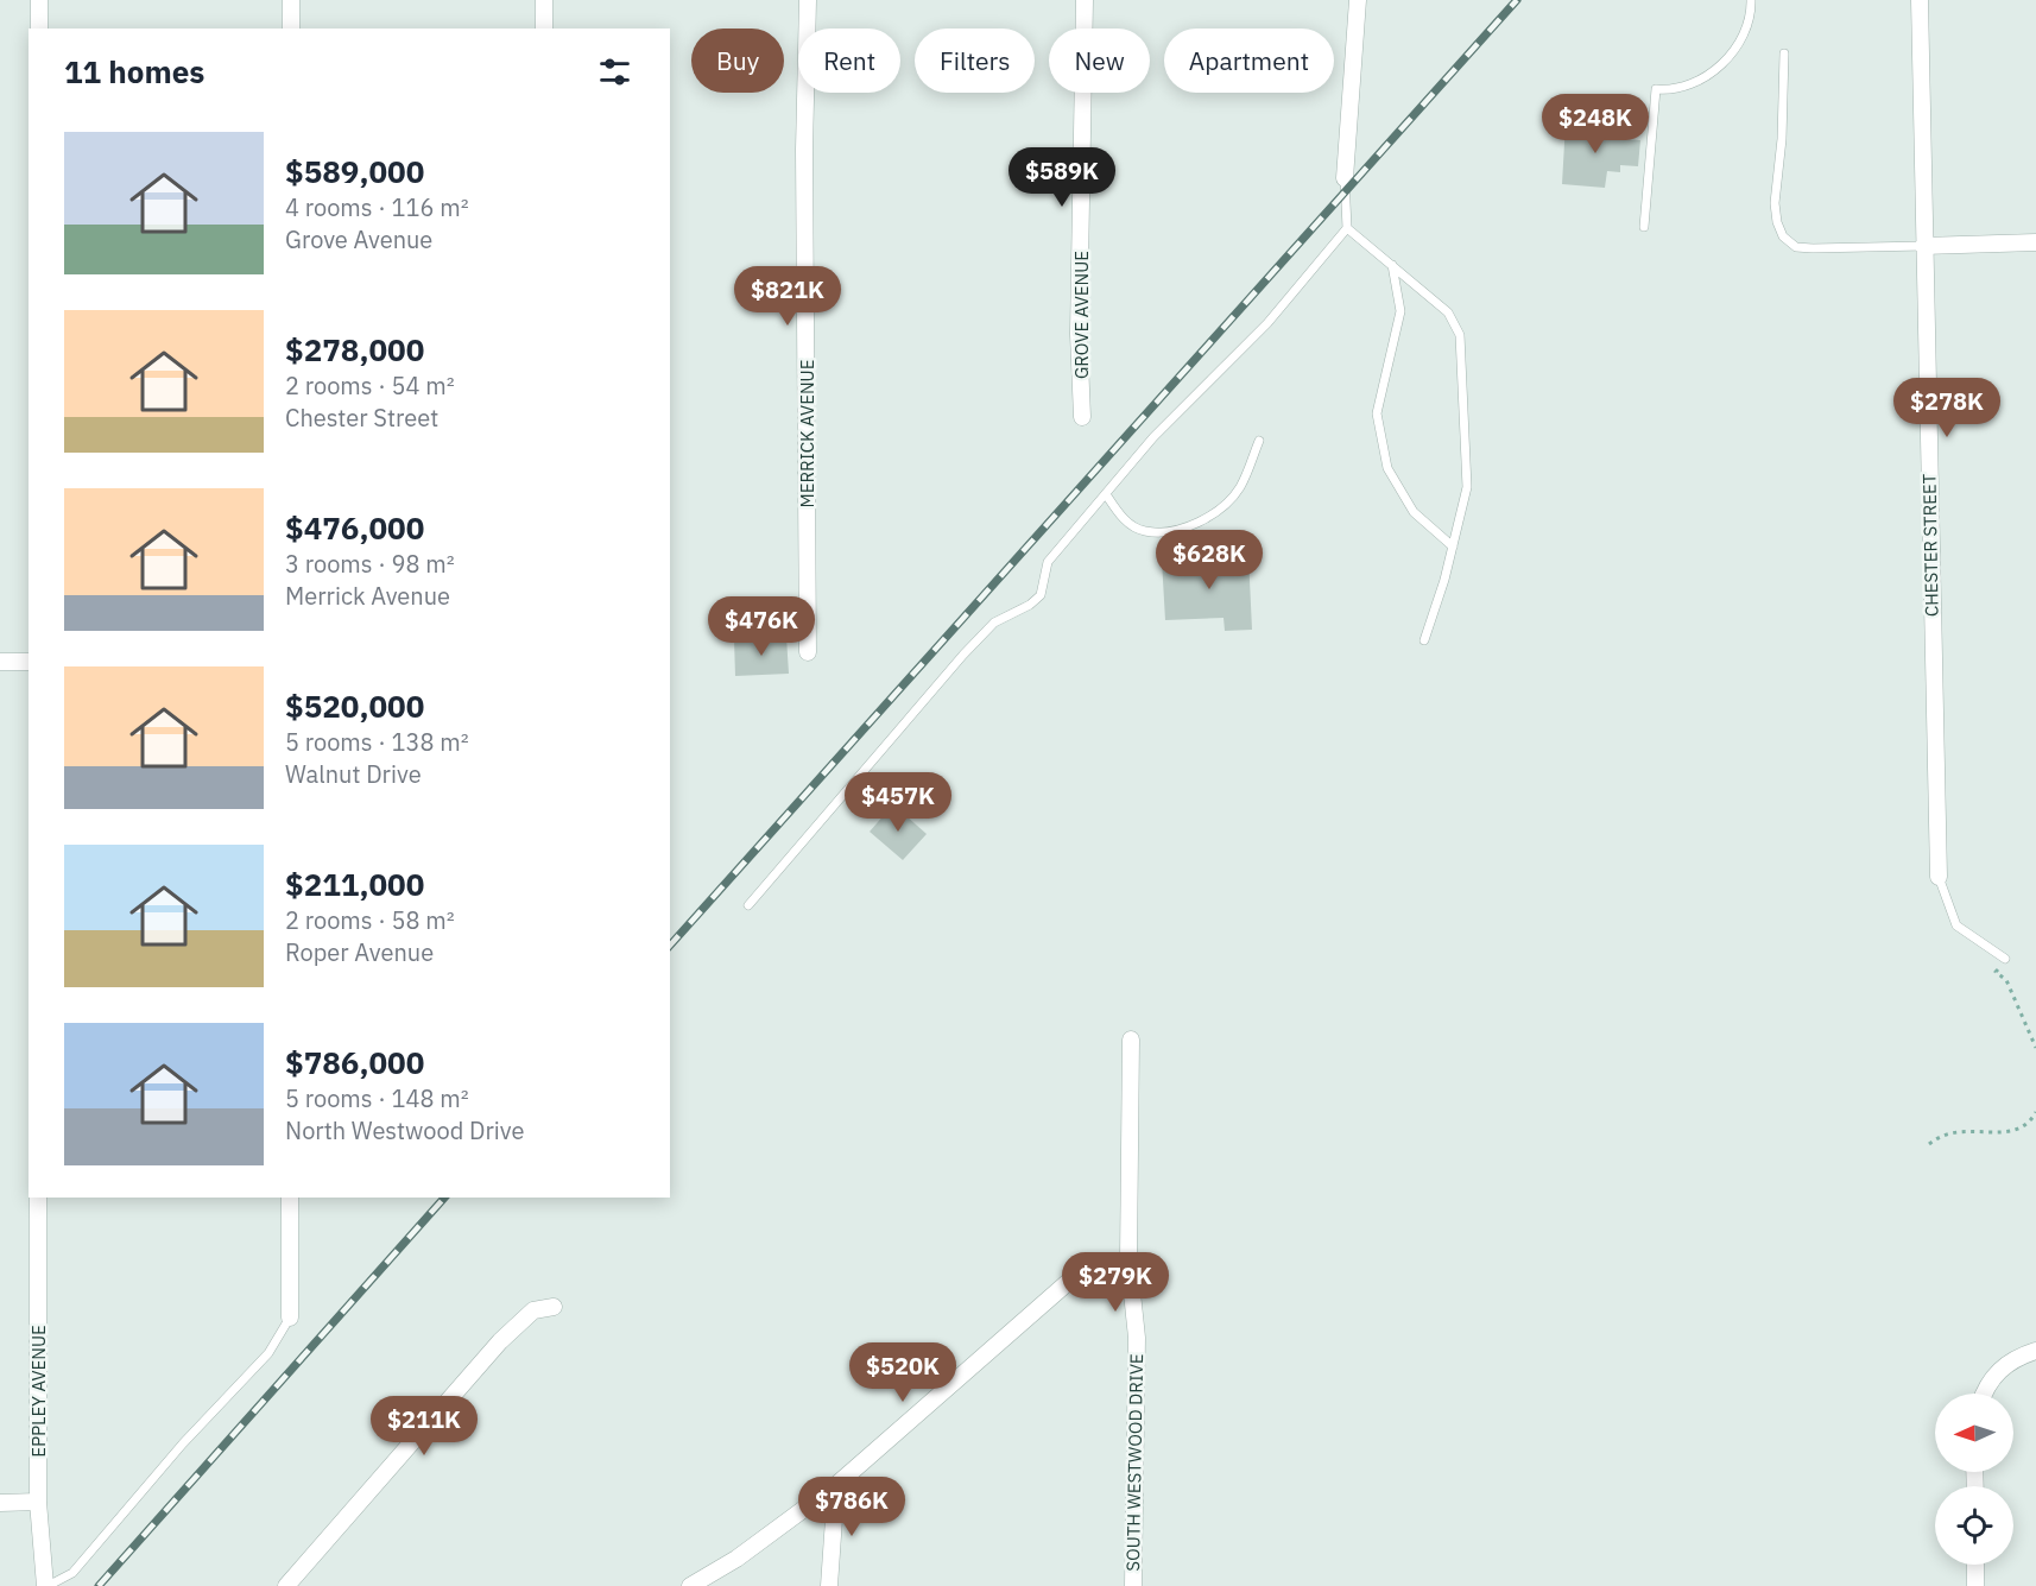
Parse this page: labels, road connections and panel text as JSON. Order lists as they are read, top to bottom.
{
  "streets": {
    "street": [
      "GROVE AVENUE",
      "MERRICK AVENUE",
      "CHESTER STREET",
      "EPPLEY AVENUE",
      "SOUTH WESTWOOD DRIVE"
    ]
  },
  "north": "left",
  "page": {
    "chip": [
      "Buy",
      "Rent",
      "Filters",
      "New",
      "Apartment"
    ],
    "heading": "11 homes",
    "price": [
      "$248K",
      "$589K",
      "$821K",
      "$278K",
      "$628K",
      "$476K",
      "$457K",
      "$279K",
      "$520K",
      "$211K",
      "$786K"
    ],
    "list": [
      {
        "name": "$589,000",
        "note": "4 rooms · 116 m² · Grove Avenue"
      },
      {
        "name": "$278,000",
        "note": "2 rooms · 54 m² · Chester Street"
      },
      {
        "name": "$476,000",
        "note": "3 rooms · 98 m² · Merrick Avenue"
      },
      {
        "name": "$520,000",
        "note": "5 rooms · 138 m² · Walnut Drive"
      },
      {
        "name": "$211,000",
        "note": "2 rooms · 58 m² · Roper Avenue"
      },
      {
        "name": "$786,000",
        "note": "5 rooms · 148 m² · North Westwood Drive"
      }
    ]
  }
}
